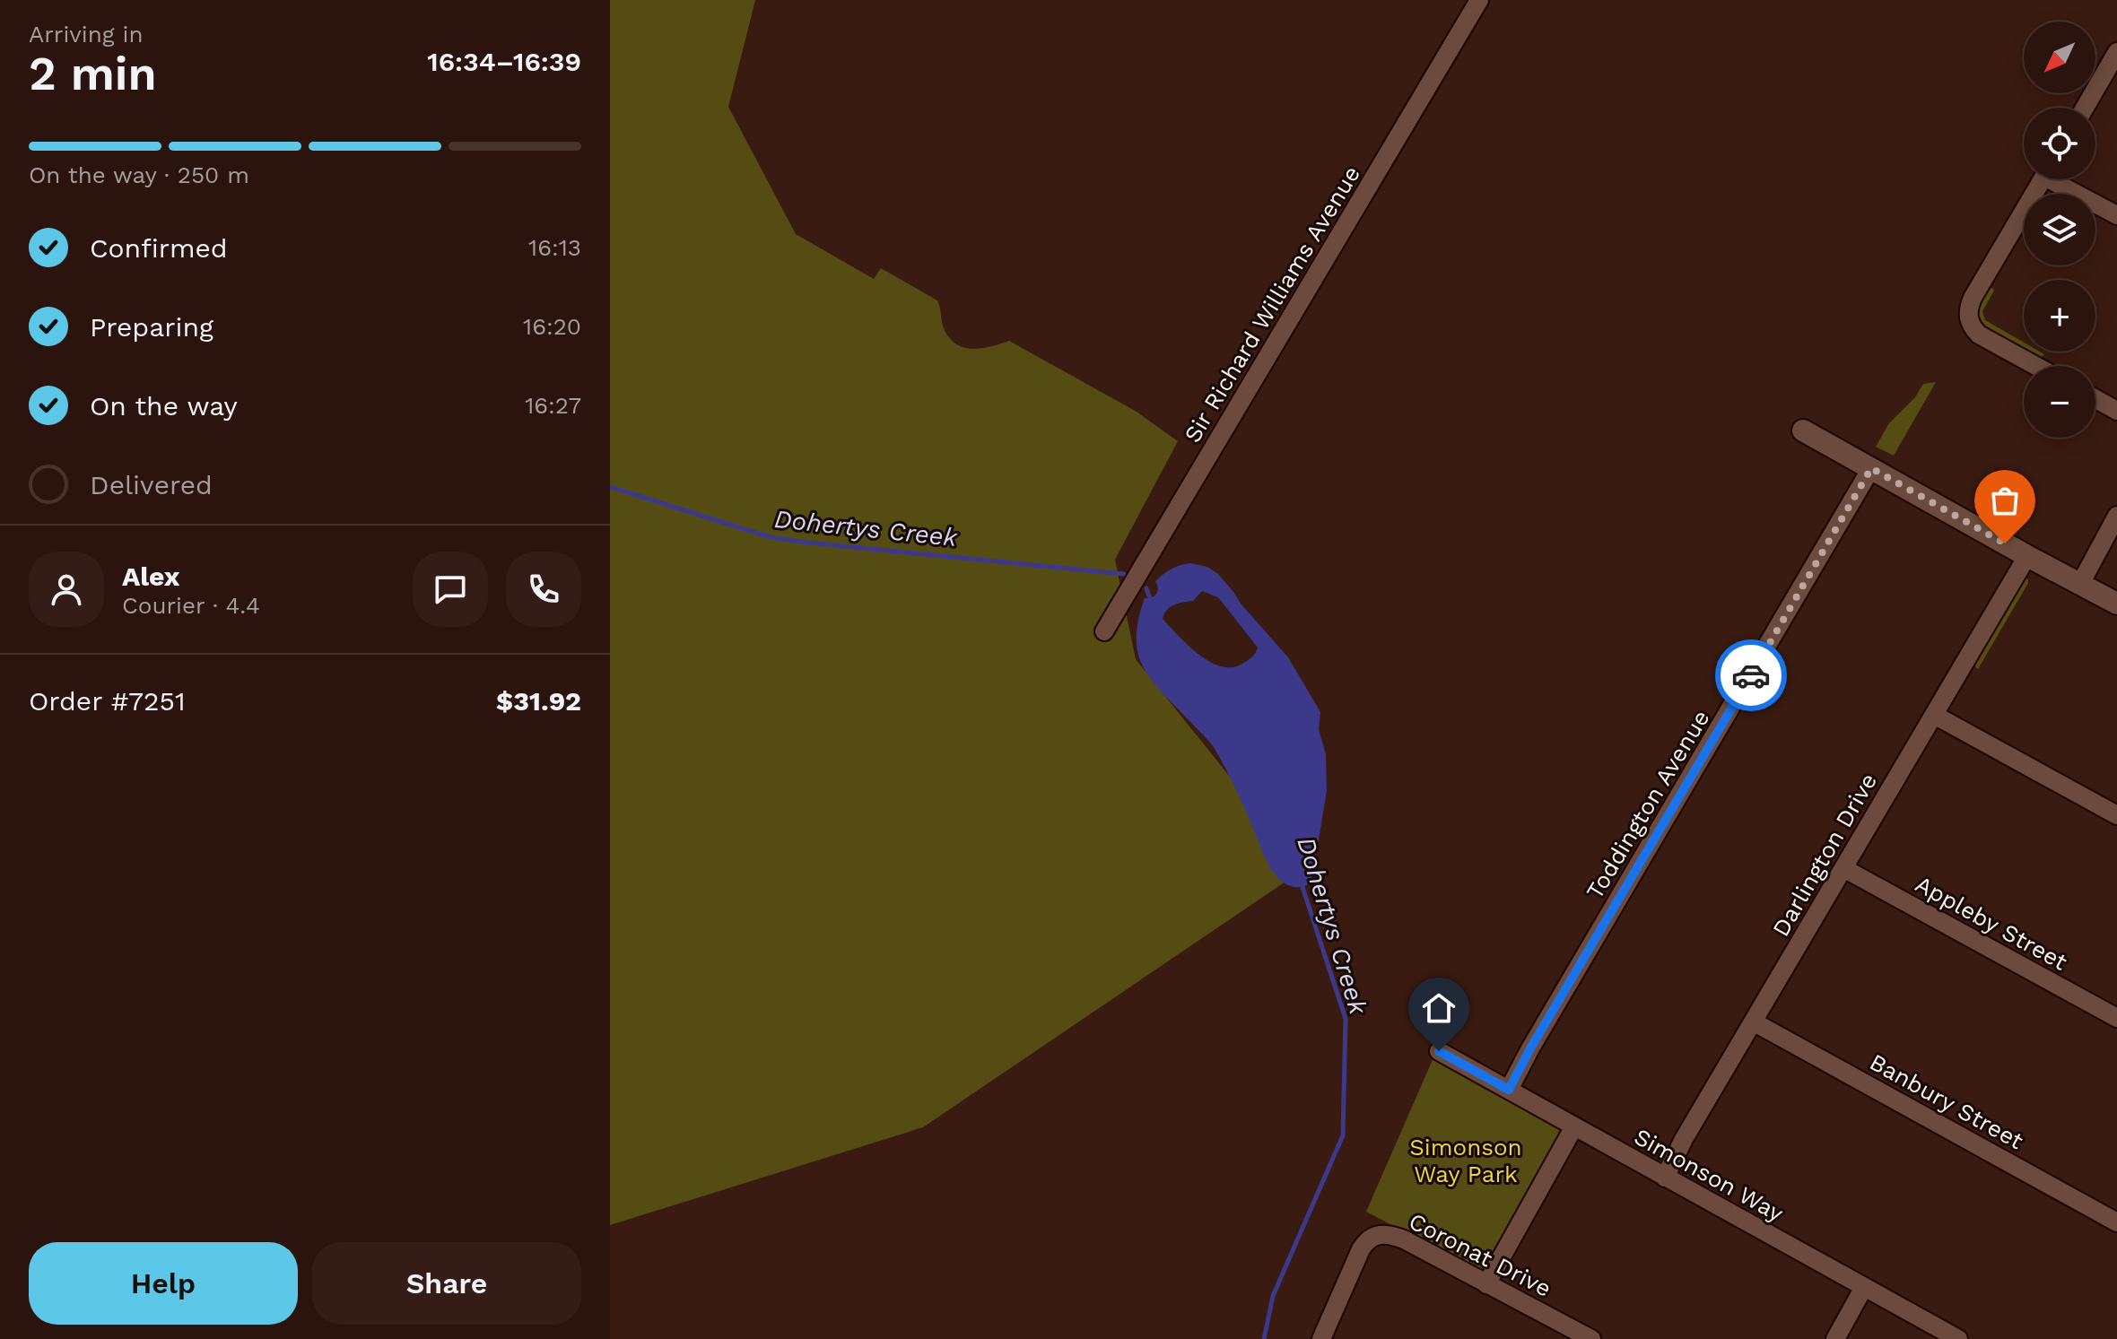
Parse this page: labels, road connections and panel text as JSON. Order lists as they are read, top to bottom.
{
  "streets": {
    "street": [
      "Sir Richard Williams Avenue",
      "Toddington Avenue",
      "Darlington Drive",
      "Appleby Street",
      "Banbury Street",
      "Simonson Way",
      "Coronat Drive"
    ]
  },
  "crossings": [
    ["Toddington Avenue", "Simonson Way"],
    ["Darlington Drive", "Appleby Street"],
    ["Darlington Drive", "Banbury Street"],
    ["Darlington Drive", "Simonson Way"]
  ],
  "water": ["Dohertys Creek"],
  "parks": ["Simonson Way Park"],
  "north": "bottom left",
  "page": {
    "heading": ["2 min", "Arriving in", "16:34–16:39"],
    "panel": [
      "Alex",
      "Courier · 4.4",
      "Order #7251",
      "$31.92"
    ],
    "map_buttons": ["+", "−"],
    "bar": "On the way · 250 m",
    "list": [
      ["Confirmed", "16:13"],
      ["Preparing", "16:20"],
      ["On the way", "16:27"],
      "Delivered"
    ],
    "buttons": ["Help", "Share"]
  }
}
